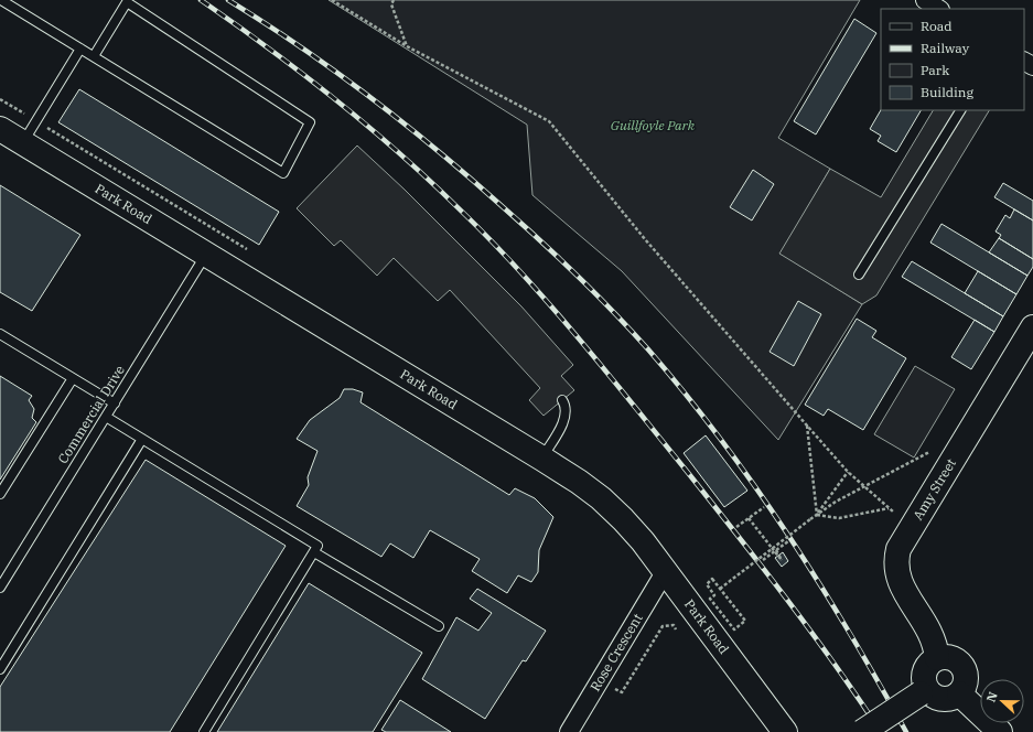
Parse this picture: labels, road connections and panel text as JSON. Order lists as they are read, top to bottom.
{
  "streets": {
    "main road": ["Park Road", "Amy Street"],
    "street": ["Rose Crescent"],
    "lane": ["Commercial Drive"]
  },
  "crossings": [
    ["Park Road", "Commercial Drive"],
    ["Park Road", "Rose Crescent"]
  ],
  "parks": ["Guillfoyle Park"],
  "legend": [
    "Road",
    "Railway",
    "Park",
    "Building"
  ],
  "north": "left"
}
